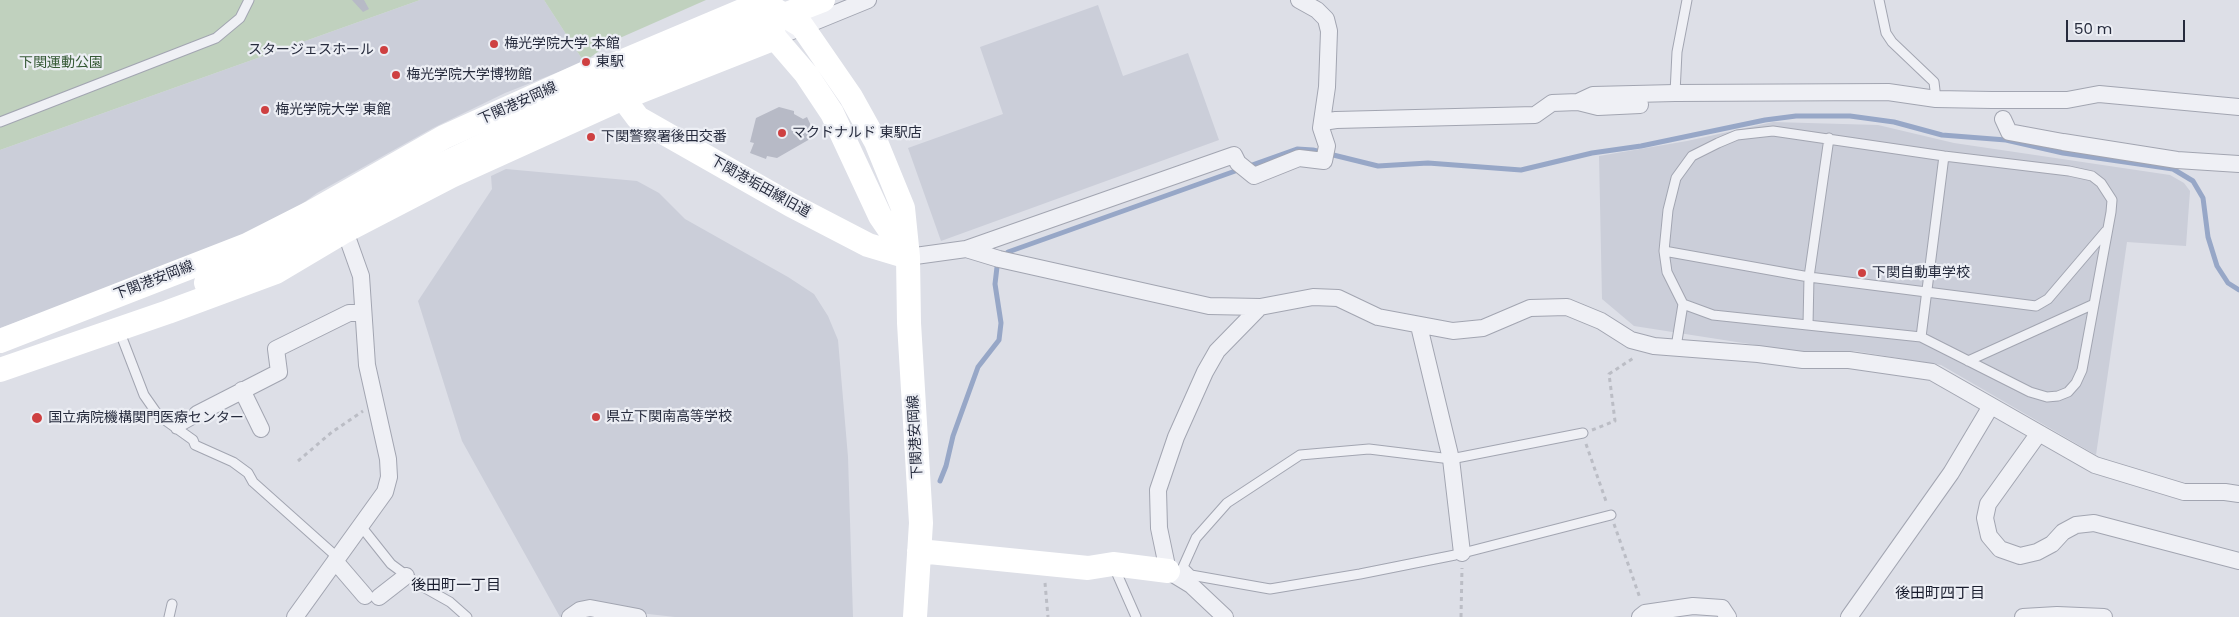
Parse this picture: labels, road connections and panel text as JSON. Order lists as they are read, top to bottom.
{
  "streets": {
    "main road": ["下関港安岡線", "下関港垢田線旧道"]
  },
  "crossings": [
    ["下関港安岡線", "下関港垢田線旧道"]
  ],
  "districts": ["後田町一丁目", "後田町四丁目"],
  "parks": ["下関運動公園"],
  "places": [
    "梅光学院大学 本館",
    "スタージェスホール",
    "東駅",
    "梅光学院大学博物館",
    "梅光学院大学 東館",
    "マクドナルド 東駅店",
    "下関警察署後田交番",
    "下関自動車学校",
    "県立下関南高等学校",
    "国立病院機構関門医療センター"
  ],
  "scale_bar": "50 m"
}
